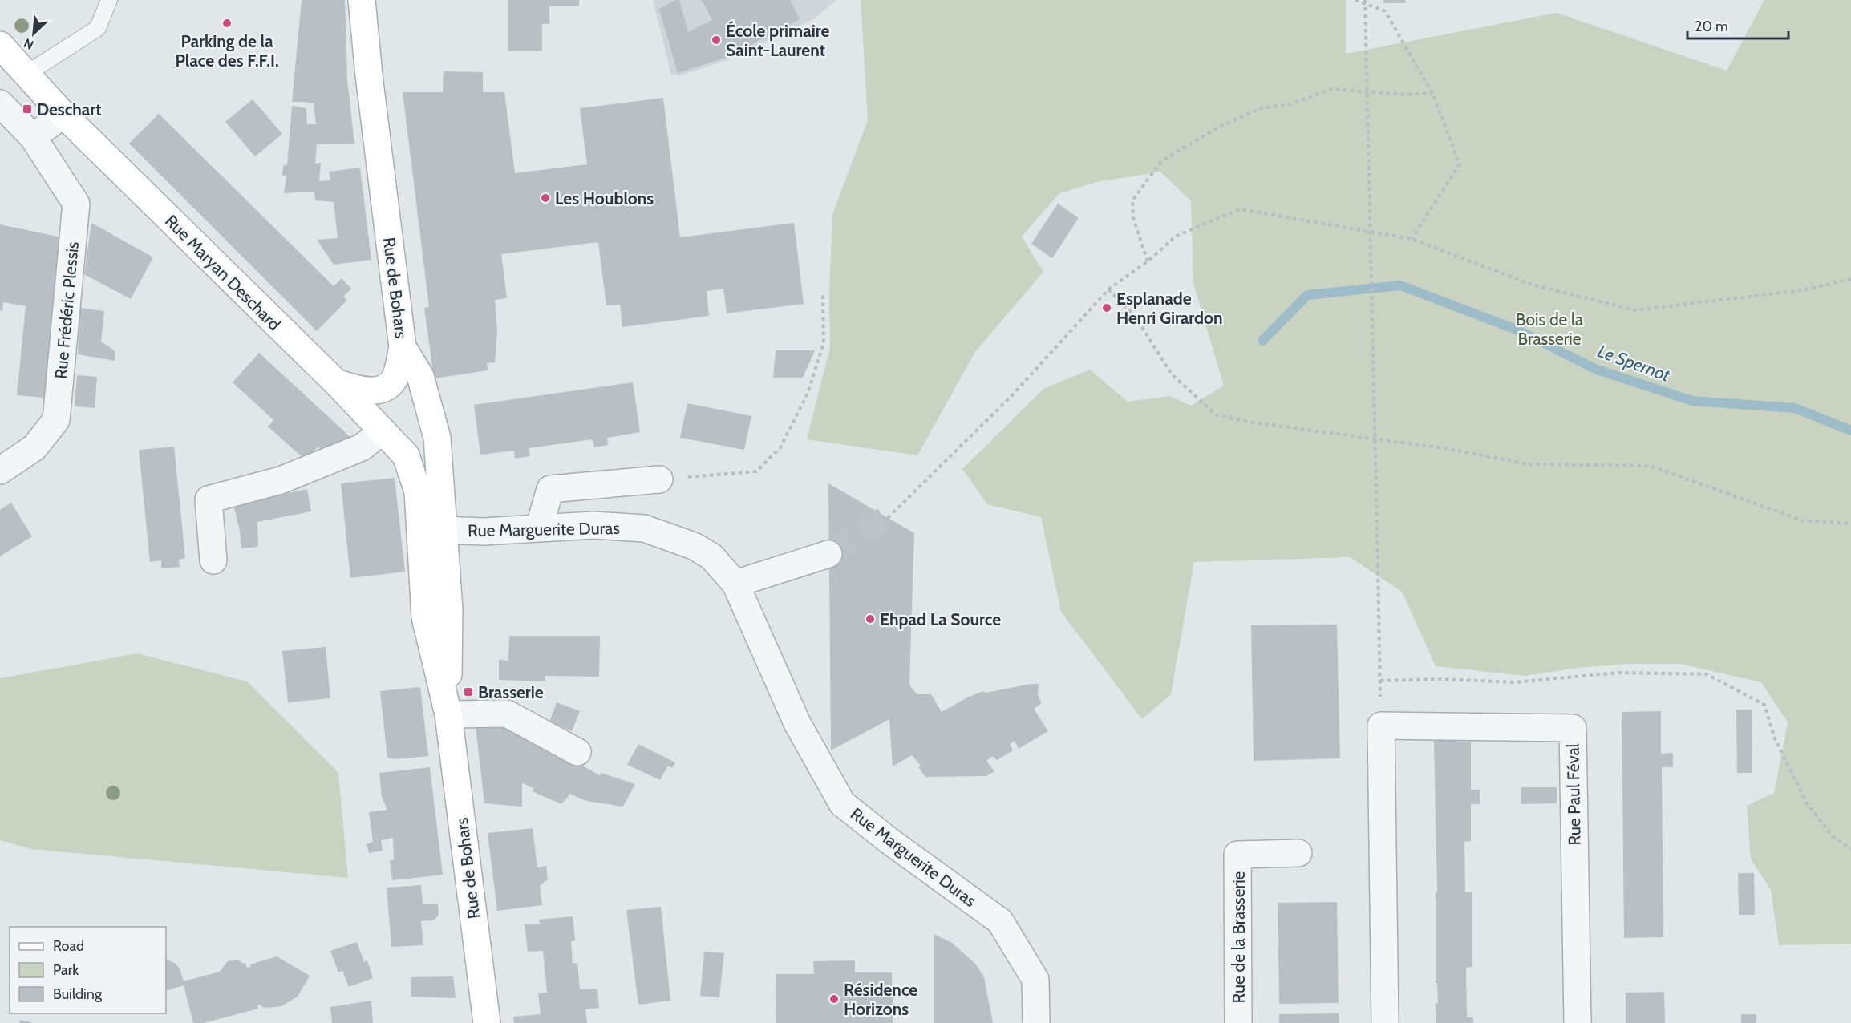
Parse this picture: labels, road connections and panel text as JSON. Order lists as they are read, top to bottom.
{
  "streets": {
    "main road": ["Rue Maryan Deschard", "Rue de Bohars"],
    "street": [
      "Rue Frédéric Plessis",
      "Rue Marguerite Duras",
      "Rue Paul Féval",
      "Rue de la Brasserie"
    ]
  },
  "crossings": [
    ["Rue Maryan Deschard", "Rue de Bohars"],
    ["Rue de Bohars", "Rue Marguerite Duras"]
  ],
  "water": ["Le Spernot"],
  "parks": ["Bois de la Brasserie"],
  "places": {
    "other": [
      "Parking de la Place des F.F.I.",
      "École primaire Saint-Laurent",
      "Les Houblons",
      "Esplanade Henri Girardon",
      "Ehpad La Source",
      "Résidence Horizons"
    ],
    "transit": ["Deschart", "Brasserie"]
  },
  "legend": ["Road", "Park", "Building"],
  "scale_bar": "20 m",
  "north": "bottom left"
}
